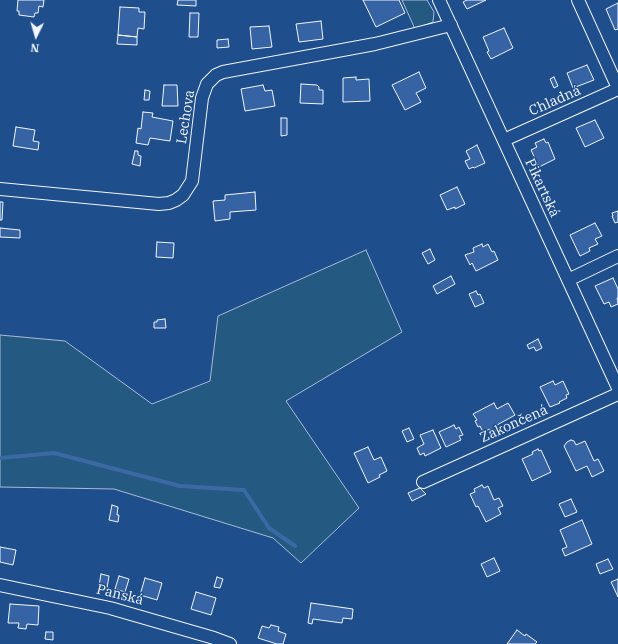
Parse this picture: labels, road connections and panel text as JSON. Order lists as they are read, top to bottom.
{
  "streets": {
    "street": [
      "Chladná",
      "Lechova",
      "Pikartská",
      "Zakončená",
      "Panská"
    ]
  },
  "crossings": [
    ["Chladná", "Pikartská"],
    ["Lechova", "Pikartská"]
  ],
  "north": "bottom"
}
